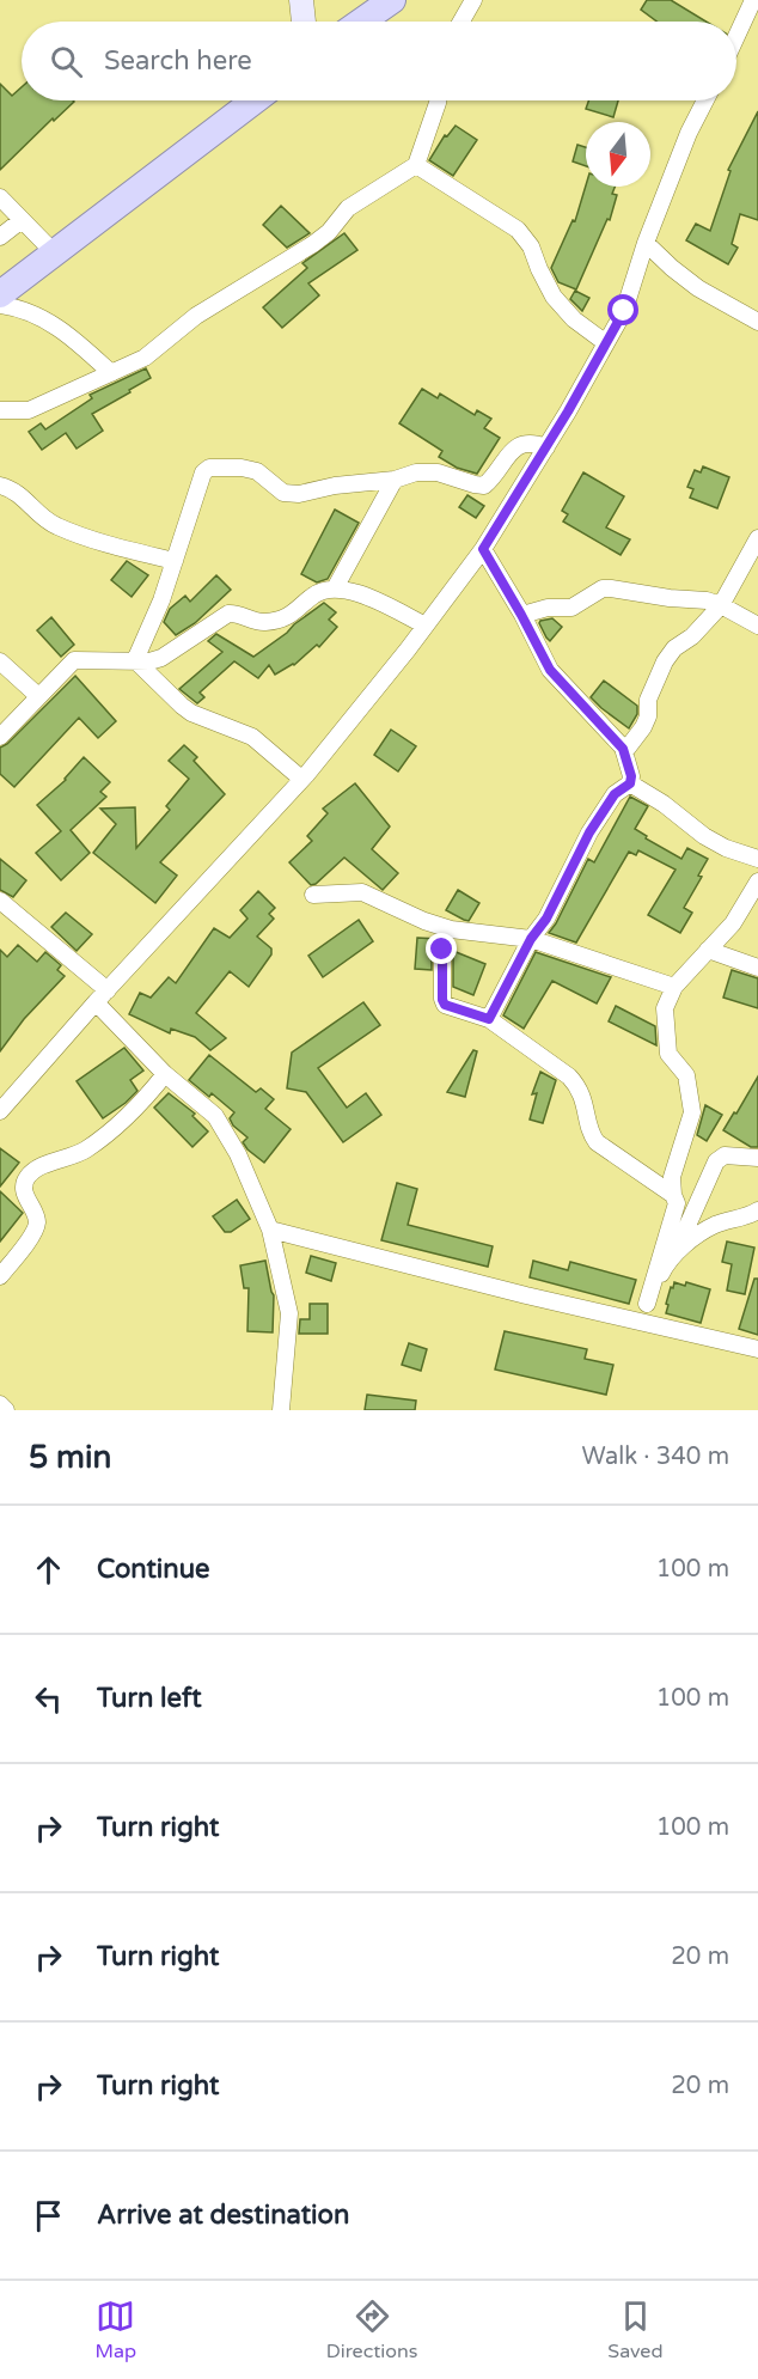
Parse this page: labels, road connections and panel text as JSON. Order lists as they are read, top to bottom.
{
  "north": "bottom",
  "page": {
    "search": "Search here",
    "heading": ["5 min", "Walk · 340 m"],
    "list": [
      ["Continue", "100 m"],
      ["Turn left", "100 m"],
      ["Turn right", "100 m"],
      ["Turn right", "20 m"],
      ["Turn right", "20 m"],
      "Arrive at destination"
    ],
    "nav": ["Map", "Directions", "Saved"]
  }
}
